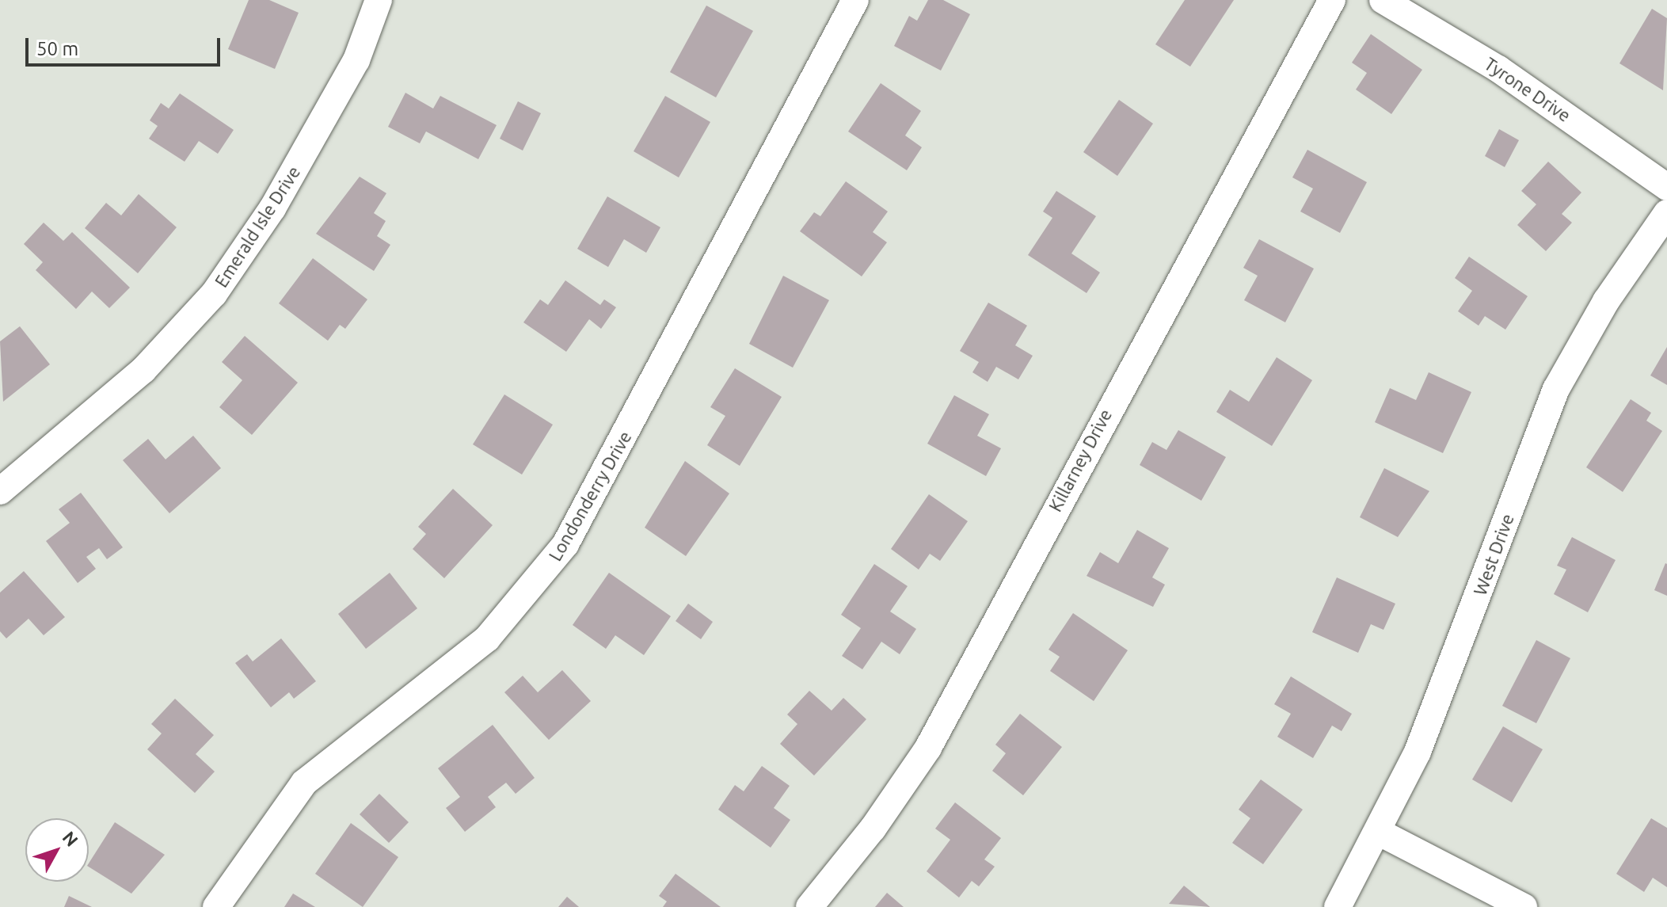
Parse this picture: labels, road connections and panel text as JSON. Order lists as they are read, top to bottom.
{
  "streets": {
    "street": [
      "Tyrone Drive",
      "Emerald Isle Drive",
      "Killarney Drive",
      "Londonderry Drive",
      "West Drive"
    ]
  },
  "scale_bar": "50 m",
  "north": "top right"
}
